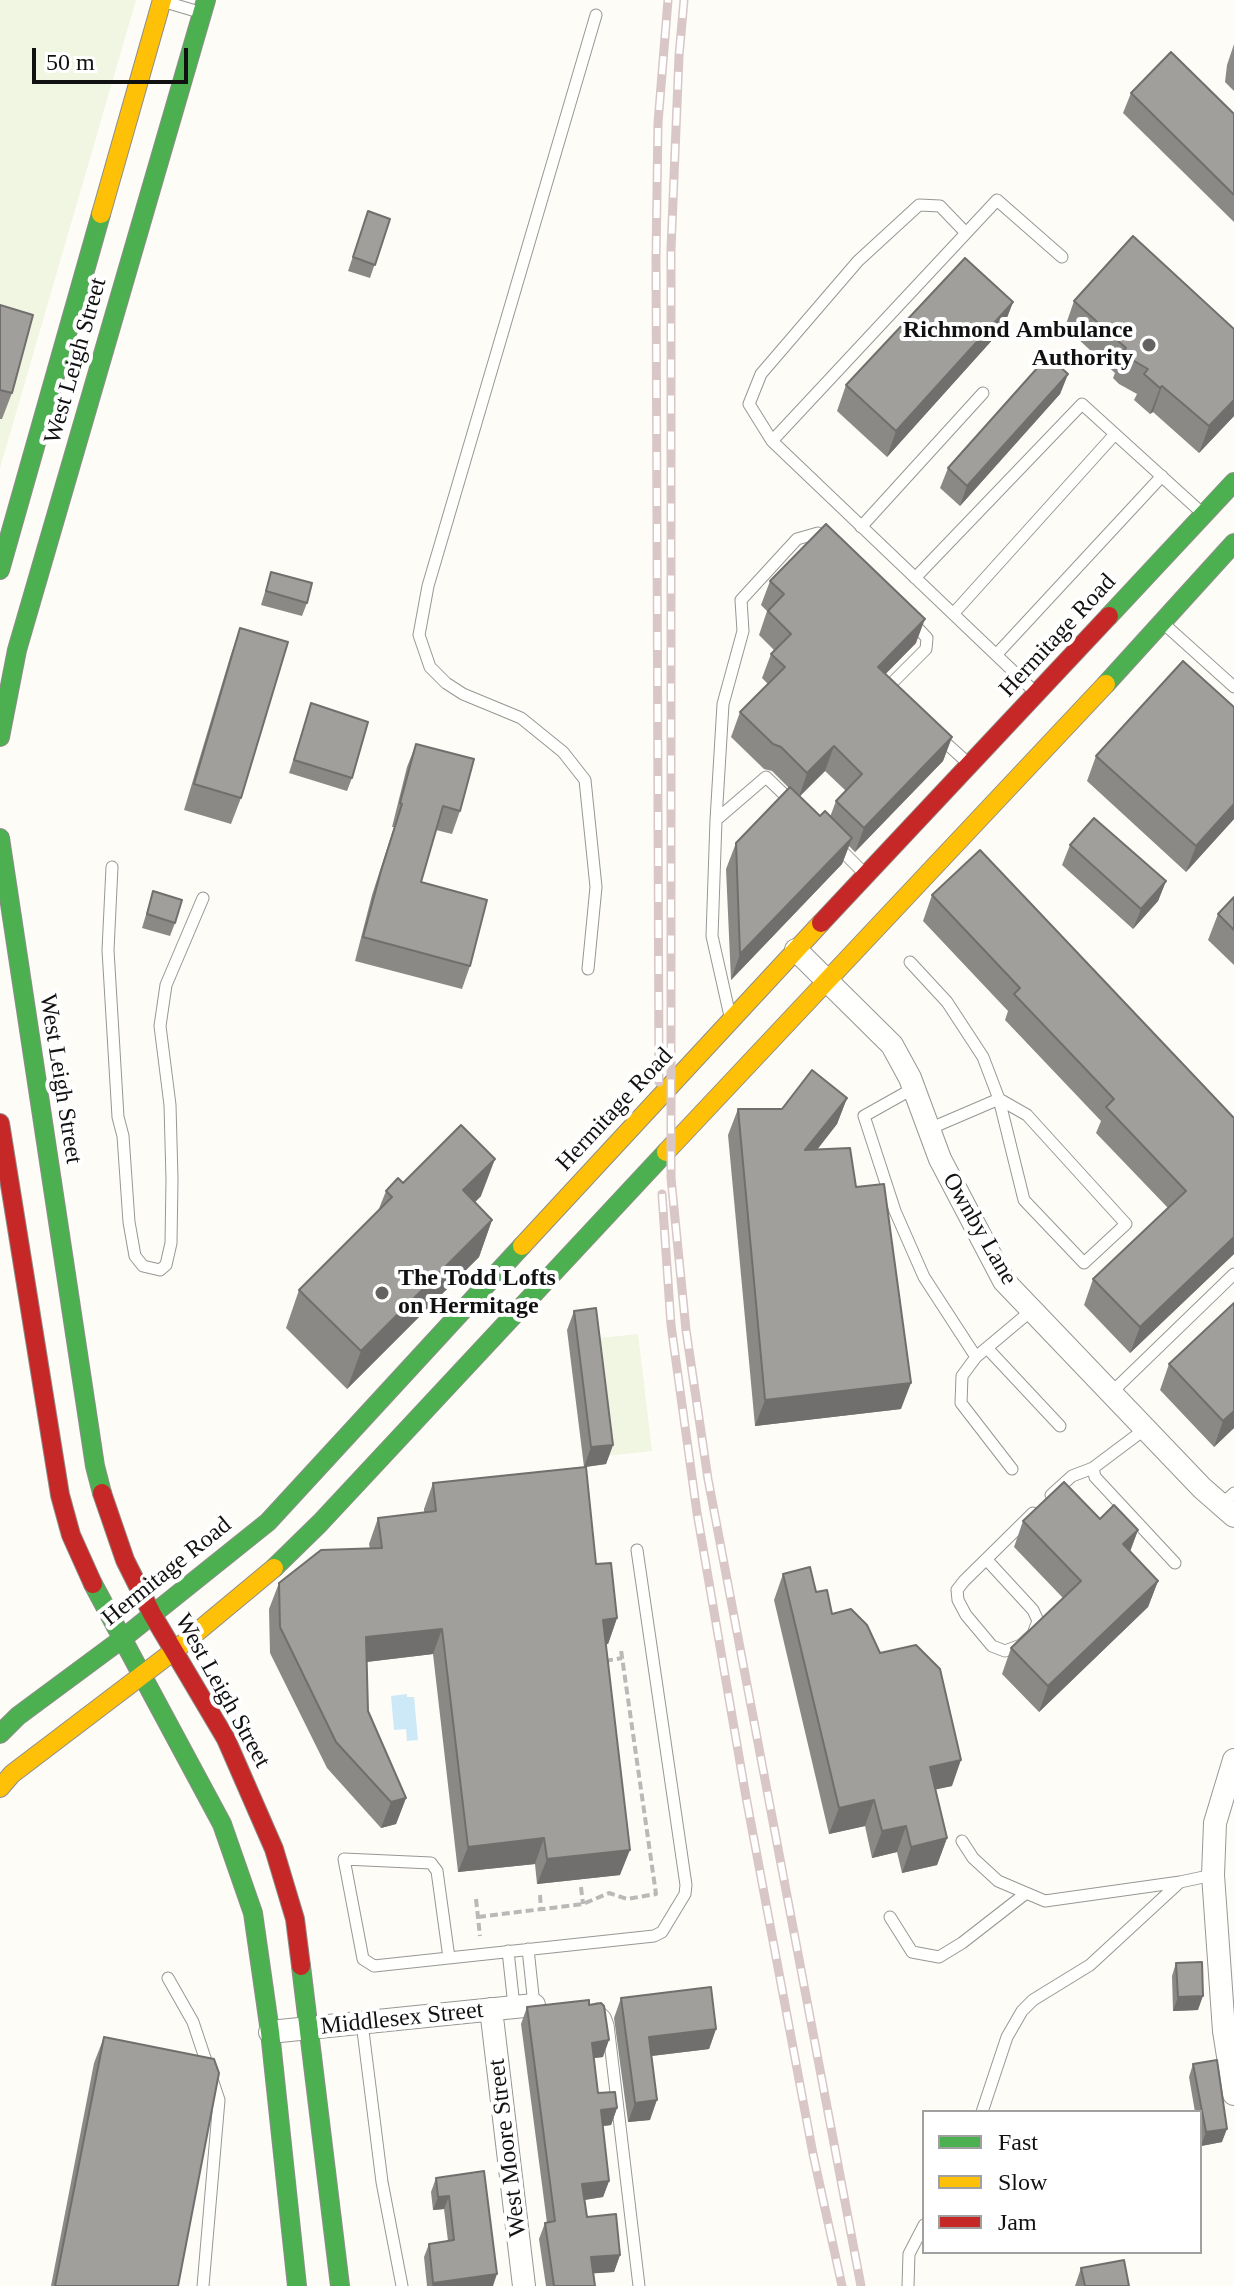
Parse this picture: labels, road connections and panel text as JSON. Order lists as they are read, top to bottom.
{
  "streets": {
    "street": [
      "West Leigh Street",
      "Hermitage Road",
      "Ownby Lane",
      "Middlesex Street",
      "West Moore Street"
    ]
  },
  "crossings": [
    ["West Leigh Street", "Hermitage Road"],
    ["West Leigh Street", "Middlesex Street"],
    ["Hermitage Road", "Ownby Lane"],
    ["Middlesex Street", "West Moore Street"]
  ],
  "places": ["Richmond Ambulance Authority", "The Todd Lofts on Hermitage"],
  "legend": ["Fast", "Slow", "Jam"],
  "scale_bar": "50 m"
}
